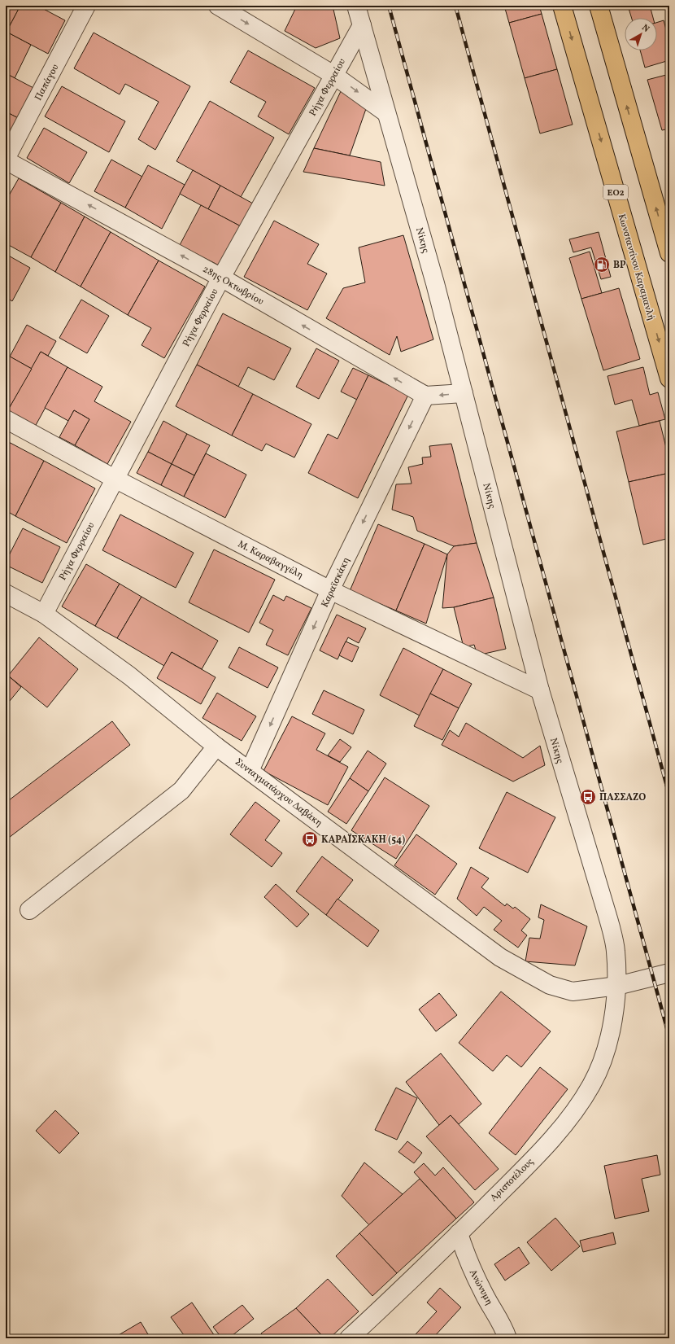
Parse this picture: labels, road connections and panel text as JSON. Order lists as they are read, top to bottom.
{
  "streets": {
    "main road": ["ΕΟ2", "Κωνσταντίνου Καραμανλή"],
    "street": [
      "Παπάγου",
      "Ρήγα Φερραίου",
      "Νίκης",
      "28ης Οκτωβρίου",
      "Μ. Καραβαγγέλη",
      "Καραϊσκάκη",
      "Συνταγματάρχου Δαβάκη",
      "Αριστοτέλους",
      "Ανώνυμη"
    ]
  },
  "crossings": [
    ["Παπάγου", "28ης Οκτωβρίου"],
    ["Ρήγα Φερραίου", "Νίκης"],
    ["Ρήγα Φερραίου", "28ης Οκτωβρίου"],
    ["Ρήγα Φερραίου", "Μ. Καραβαγγέλη"],
    ["Ρήγα Φερραίου", "Συνταγματάρχου Δαβάκη"],
    ["Νίκης", "Μ. Καραβαγγέλη"],
    ["Νίκης", "Συνταγματάρχου Δαβάκη"],
    ["Νίκης", "Αριστοτέλους"],
    ["28ης Οκτωβρίου", "Καραϊσκάκη"],
    ["Μ. Καραβαγγέλη", "Καραϊσκάκη"],
    ["Καραϊσκάκη", "Συνταγματάρχου Δαβάκη"],
    ["Συνταγματάρχου Δαβάκη", "Αριστοτέλους"],
    ["Αριστοτέλους", "Ανώνυμη"]
  ],
  "one_way": ["28ης Οκτωβρίου", "Καραϊσκάκη"],
  "places": {
    "fuel station": ["BP"],
    "bus stop": ["ΠΑΣΣΑΖΟ", "ΚΑΡΑΪΣΚΑΚΗ (54)"]
  },
  "north": "top right"
}
